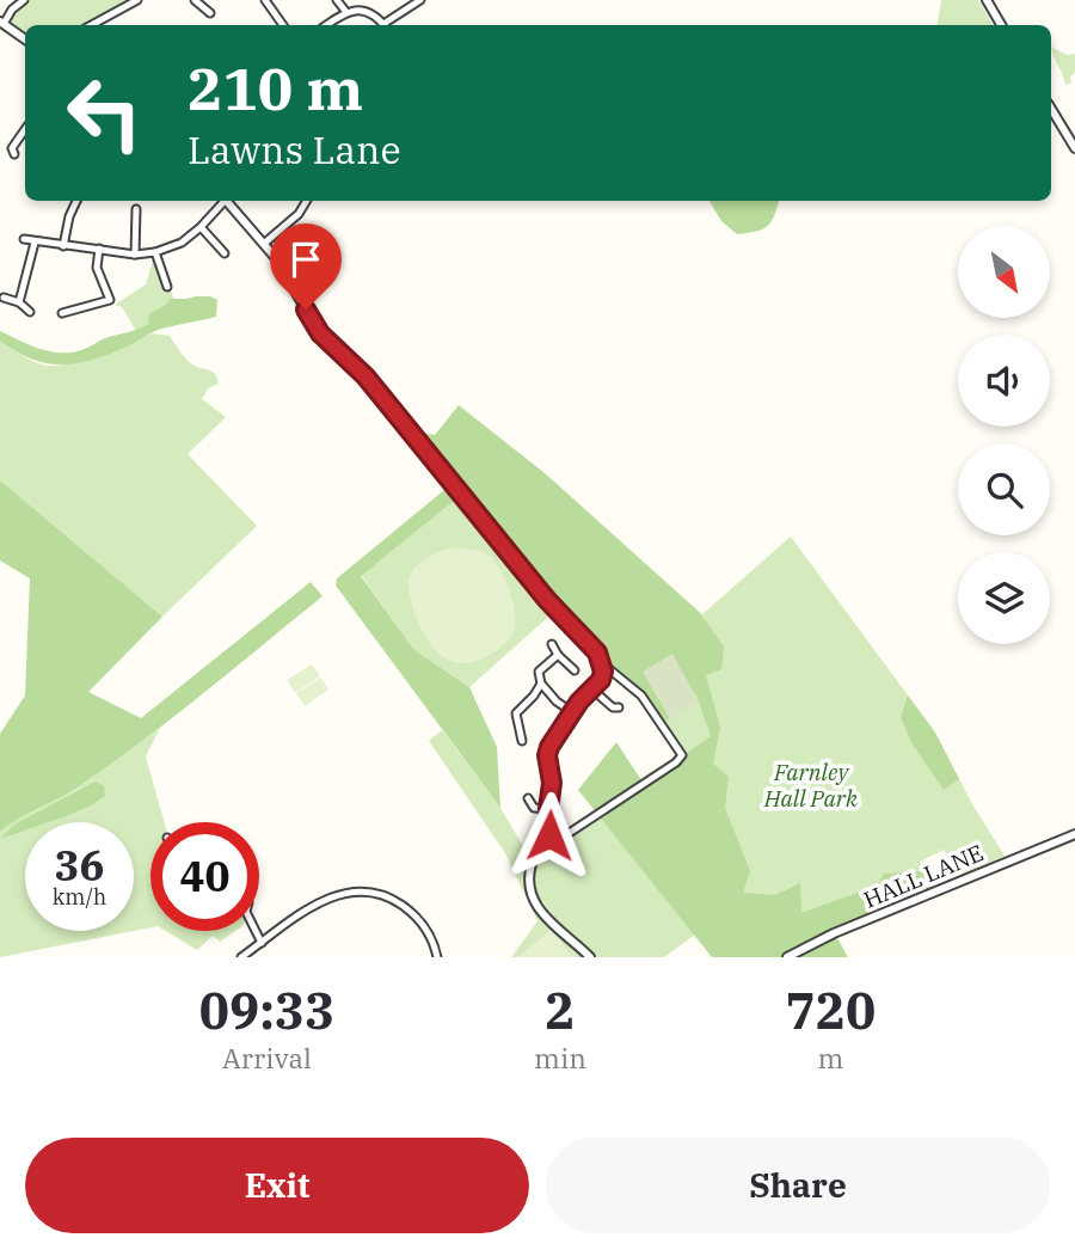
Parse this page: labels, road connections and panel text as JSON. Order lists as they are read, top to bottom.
{
  "streets": {
    "street": ["HALL LANE"]
  },
  "parks": ["Farnley Hall Park"],
  "north": "bottom right",
  "page": {
    "turn": ["210 m", "Lawns Lane"],
    "speed": "36 km/h",
    "limit": "40",
    "eta": [
      "09:33",
      "Arrival",
      "2",
      "min",
      "720",
      "m"
    ],
    "buttons": ["Exit", "Share"]
  }
}
